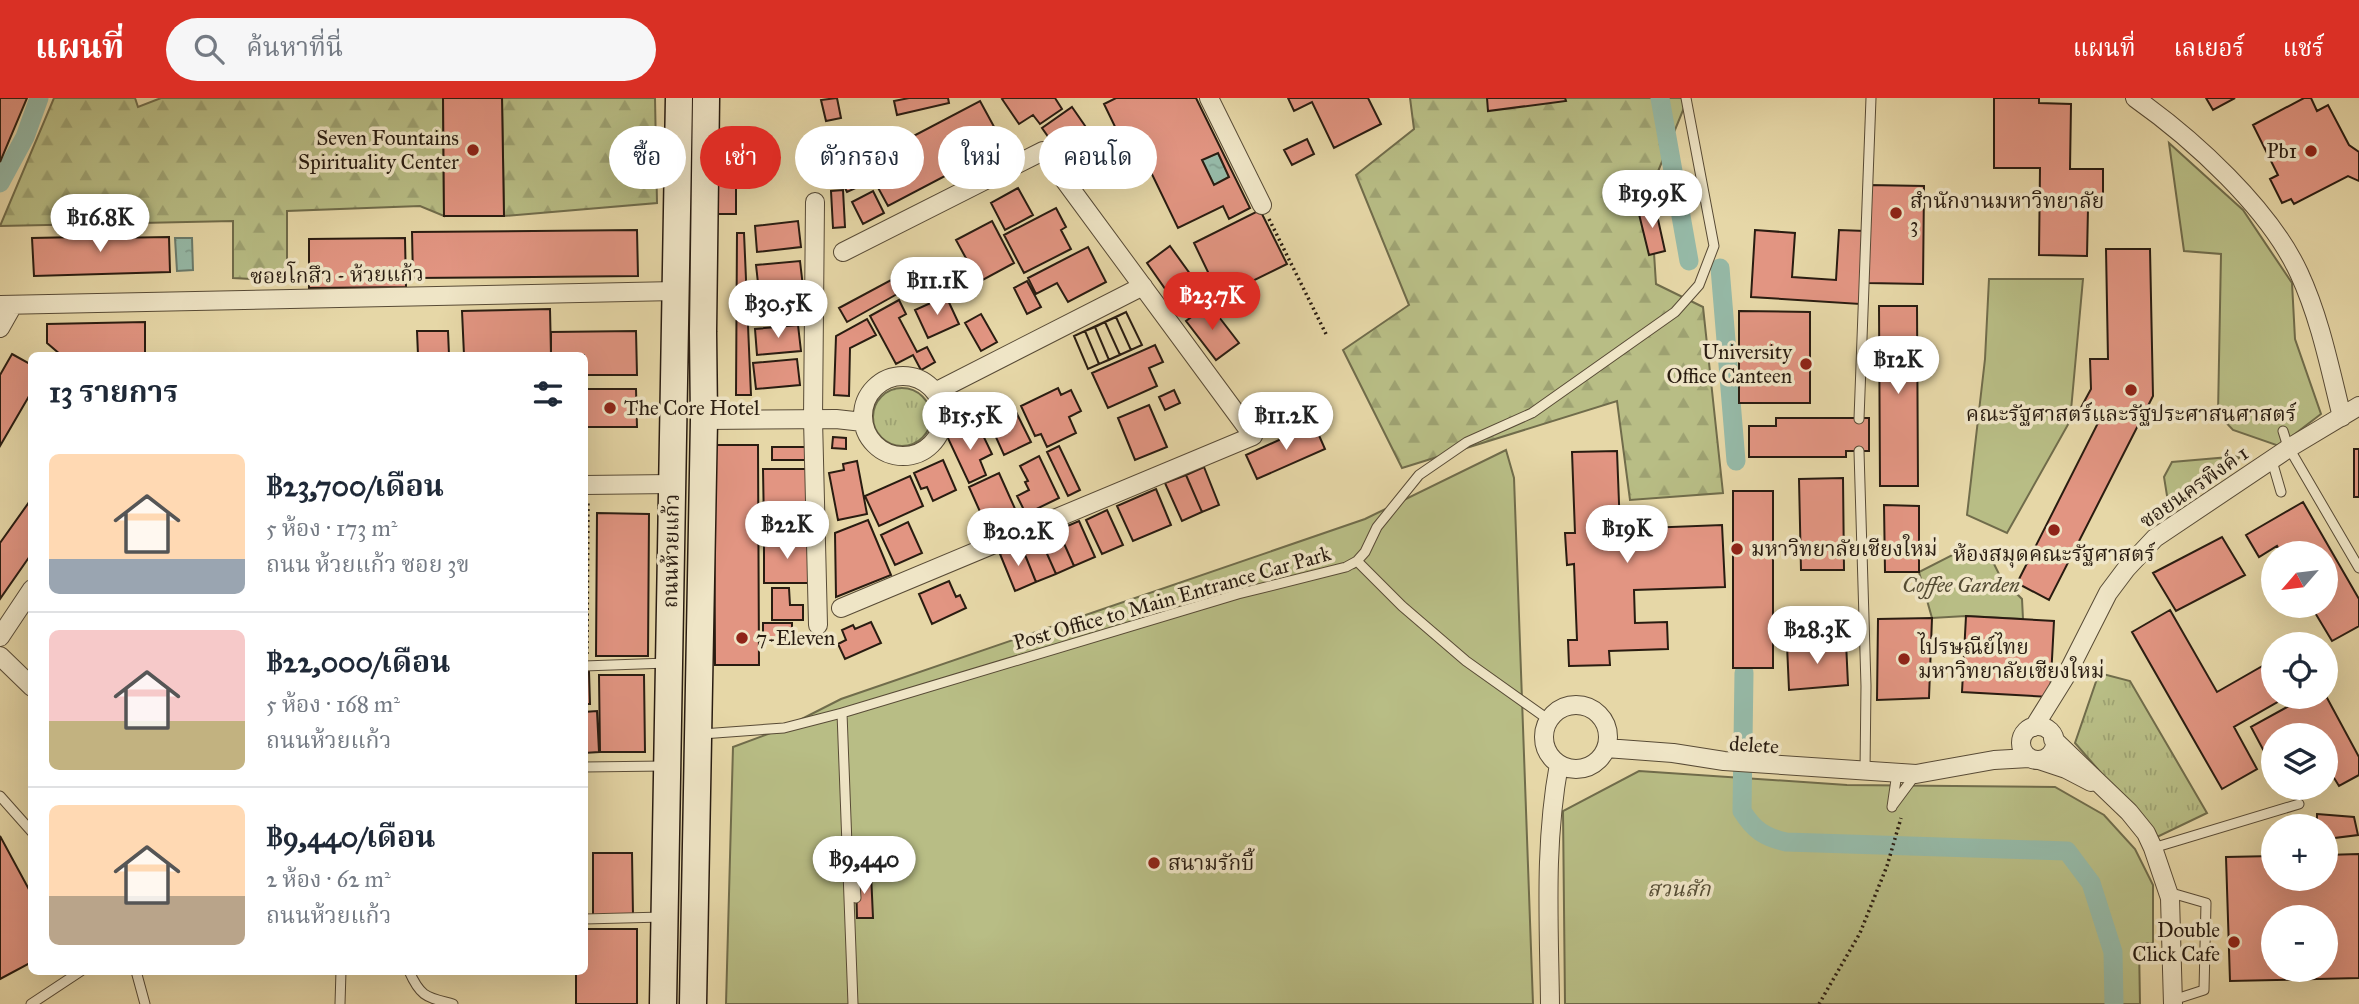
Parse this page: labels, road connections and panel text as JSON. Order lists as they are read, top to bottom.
{
  "streets": {
    "main road": ["ถนนห้วยแก้ว"],
    "street": ["ซอยโกสึว - ห้วยแก้ว", "ซอยนครพิงค์ 1"]
  },
  "crossings": [
    ["ซอยโกสึว - ห้วยแก้ว", "ถนนห้วยแก้ว"]
  ],
  "parks": ["Coffee Garden", "สวนสัก"],
  "places": [
    "Seven Fountains Spirituality Center",
    "Pb1",
    "สำนักงานมหาวิทยาลัย 3",
    "University Office Canteen",
    "คณะรัฐศาสตร์และรัฐประศาสนศาสตร์",
    "The Core Hotel",
    "ห้องสมุดคณะรัฐศาสตร์",
    "มหาวิทยาลัยเชียงใหม่",
    "7-Eleven",
    "ไปรษณีย์ไทย มหาวิทยาลัยเชียงใหม่",
    "สนามรักบี้",
    "Double Click Cafe"
  ],
  "north": "bottom left",
  "page": {
    "header": "แผนที่",
    "search": "ค้นหาที่นี่",
    "nav": ["แผนที่", "เลเยอร์", "แชร์"],
    "chip": [
      "ซื้อ",
      "เช่า",
      "ตัวกรอง",
      "ใหม่",
      "คอนโด"
    ],
    "price": [
      "฿19.9K",
      "฿16.8K",
      "฿11.1K",
      "฿23.7K",
      "฿30.5K",
      "฿12K",
      "฿15.5K",
      "฿11.2K",
      "฿22K",
      "฿19K",
      "฿20.2K",
      "฿28.3K",
      "฿9,440"
    ],
    "heading": "13 รายการ",
    "list": [
      {
        "name": "฿23,700/เดือน",
        "note": "5 ห้อง · 173 m² · ถนน ห้วยแก้ว ซอย 3ข"
      },
      {
        "name": "฿22,000/เดือน",
        "note": "5 ห้อง · 168 m² · ถนนห้วยแก้ว"
      },
      {
        "name": "฿9,440/เดือน",
        "note": "2 ห้อง · 62 m² · ถนนห้วยแก้ว"
      }
    ],
    "map_buttons": ["+", "−"]
  }
}
